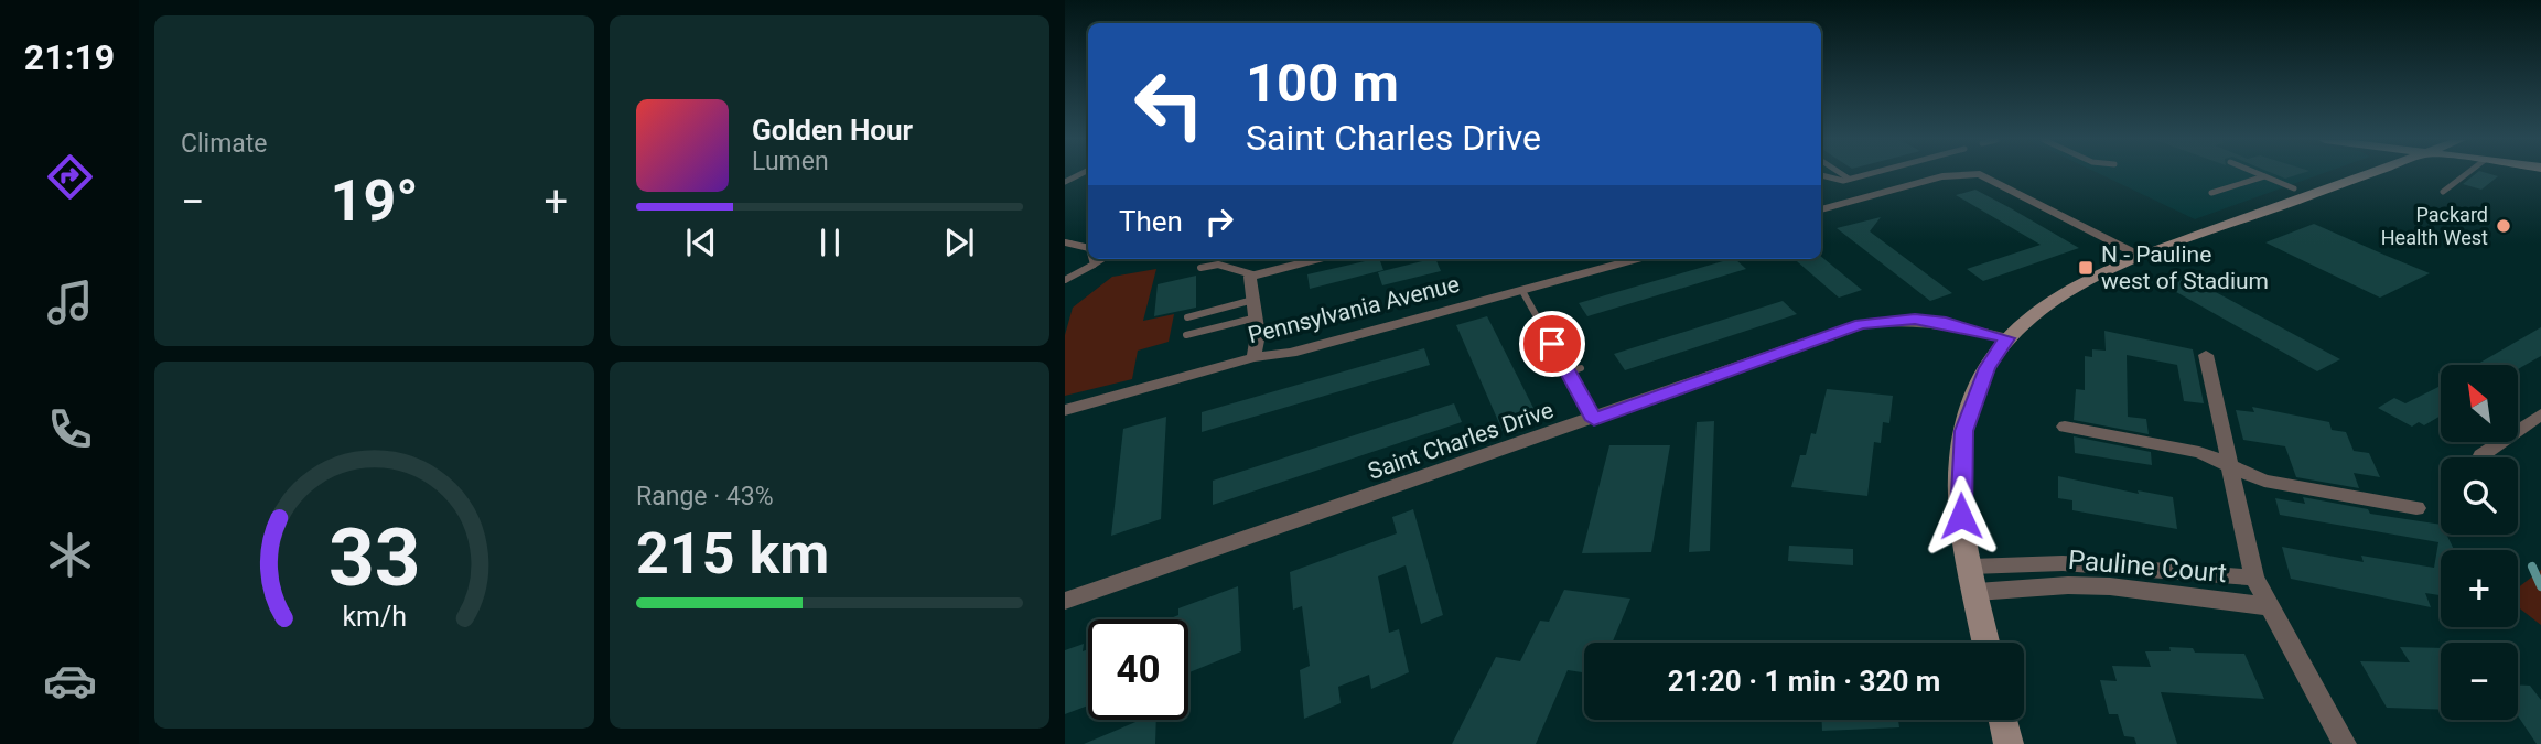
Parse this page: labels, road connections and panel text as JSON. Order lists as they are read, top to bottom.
{
  "streets": {
    "street": ["Pennsylvania Avenue", "Saint Charles Drive", "Pauline Court"]
  },
  "places": {
    "other": ["Packard Health West"],
    "transit": ["N - Pauline west of Stadium"]
  },
  "north": "top left",
  "page": {
    "tabs": "21:19",
    "tile": [
      "Climate",
      ["Range · 43%", "215 km"]
    ],
    "turn": ["100 m", "Saint Charles Drive"],
    "song": ["Golden Hour", "Lumen"],
    "heat": ["−", "19°", "+"],
    "then": "Then",
    "map_buttons": ["+", "−"],
    "limit": "40",
    "trip": "21:20 · 1 min · 320 m",
    "gauge": ["33", "km/h"]
  }
}
